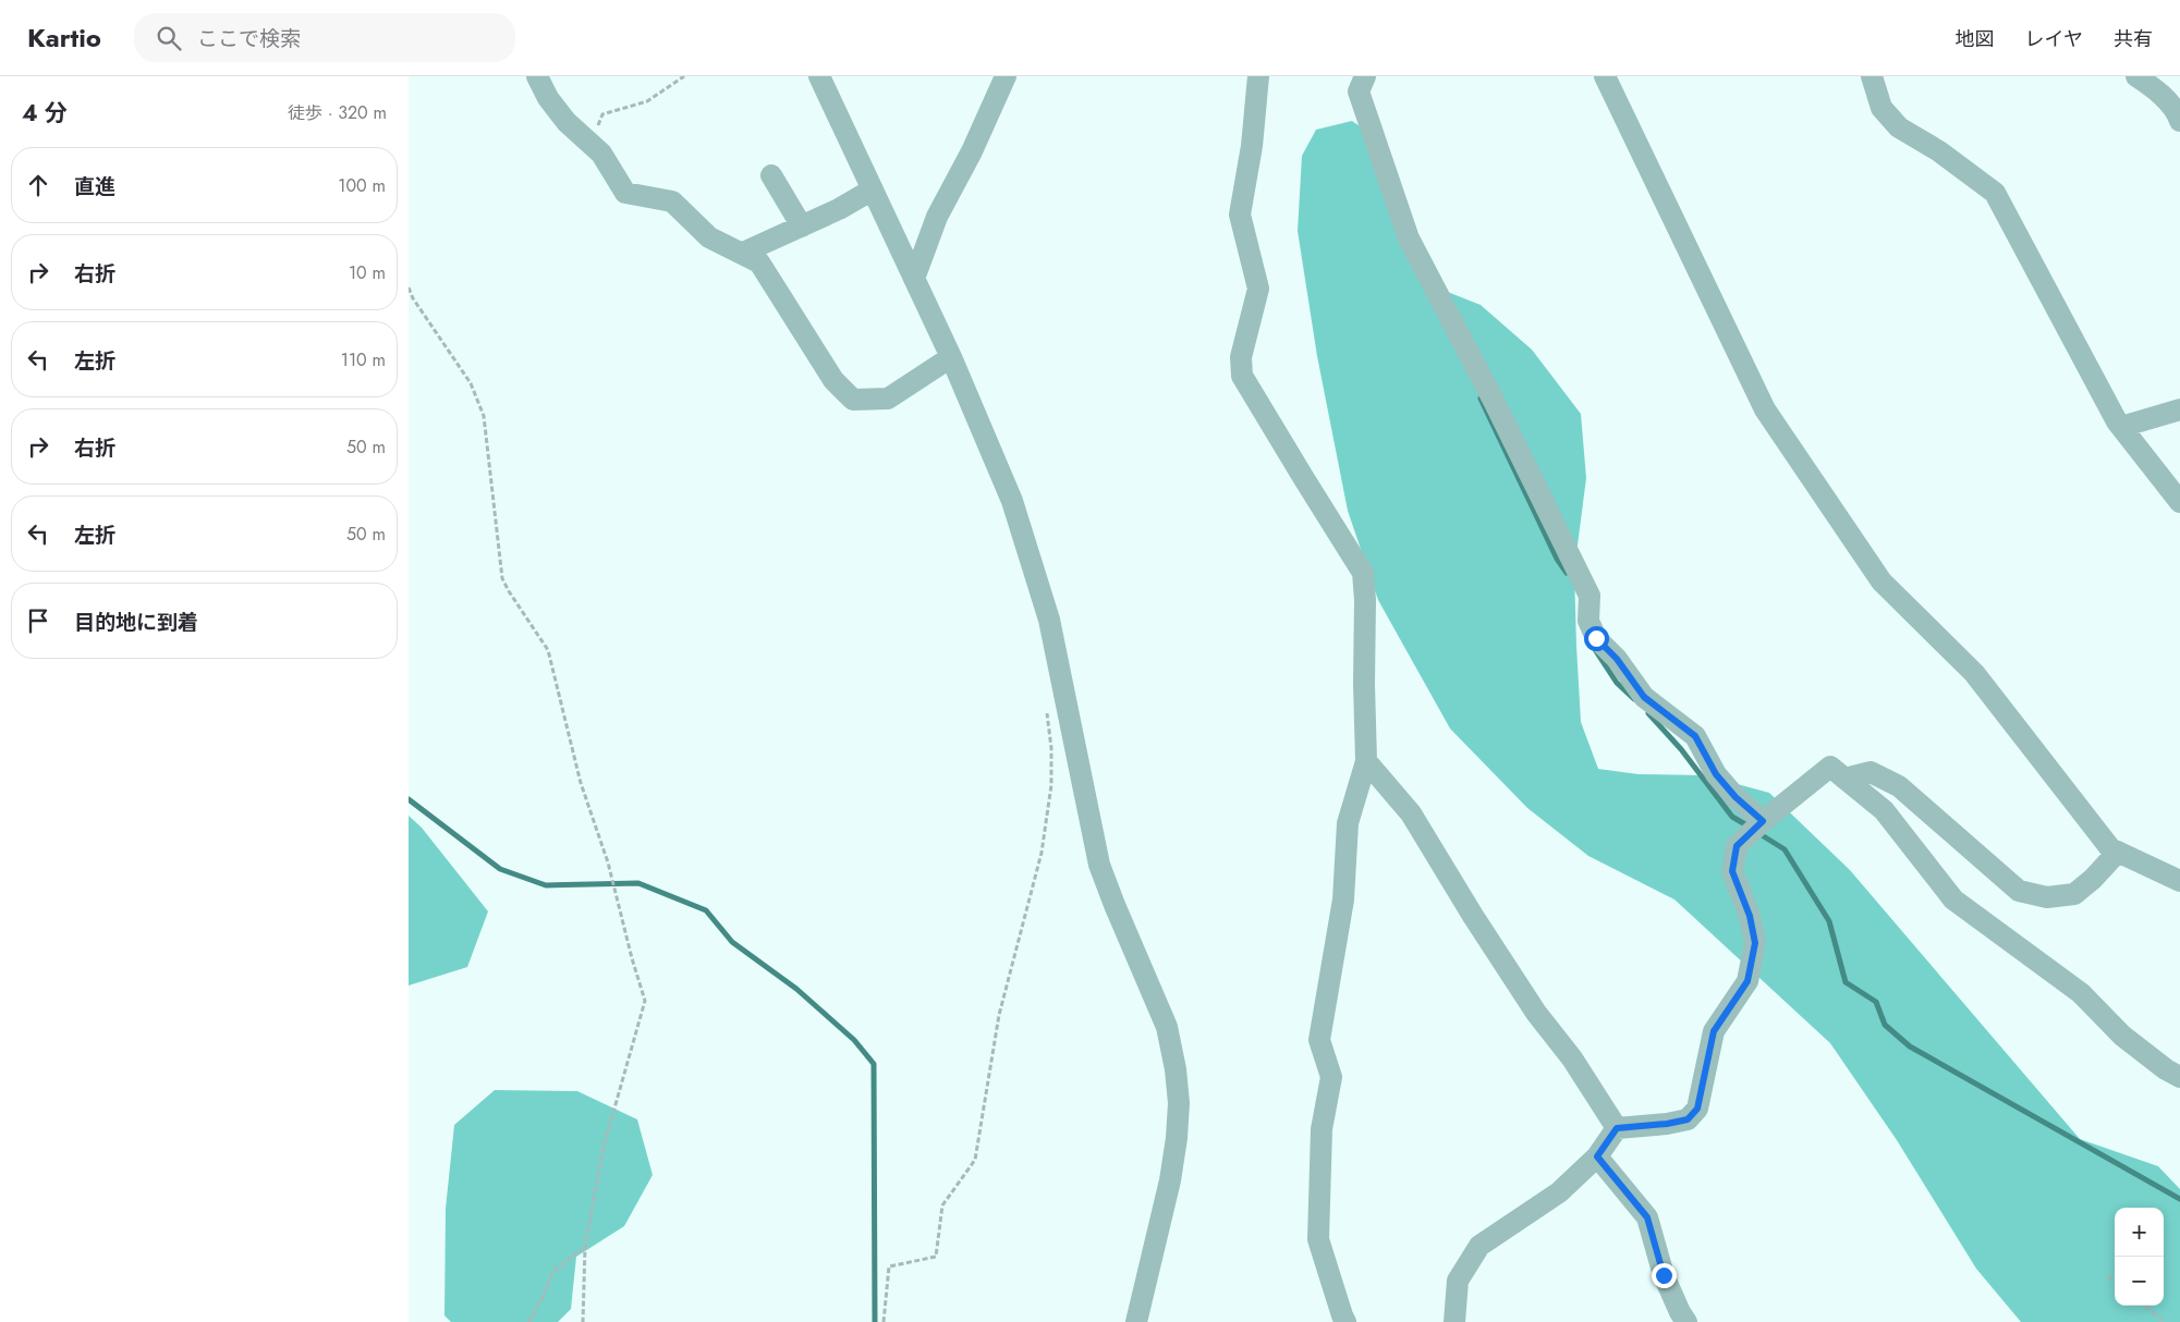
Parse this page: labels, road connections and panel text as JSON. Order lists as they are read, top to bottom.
{
  "page": {
    "header": "Kartio",
    "search": "ここで検索",
    "nav": ["地図", "レイヤ", "共有"],
    "heading": ["4 分", "徒歩 · 320 m"],
    "list": [
      ["直進", "100 m"],
      ["右折", "10 m"],
      ["左折", "110 m"],
      ["右折", "50 m"],
      ["左折", "50 m"],
      "目的地に到着"
    ],
    "map_buttons": ["+", "−"]
  }
}
